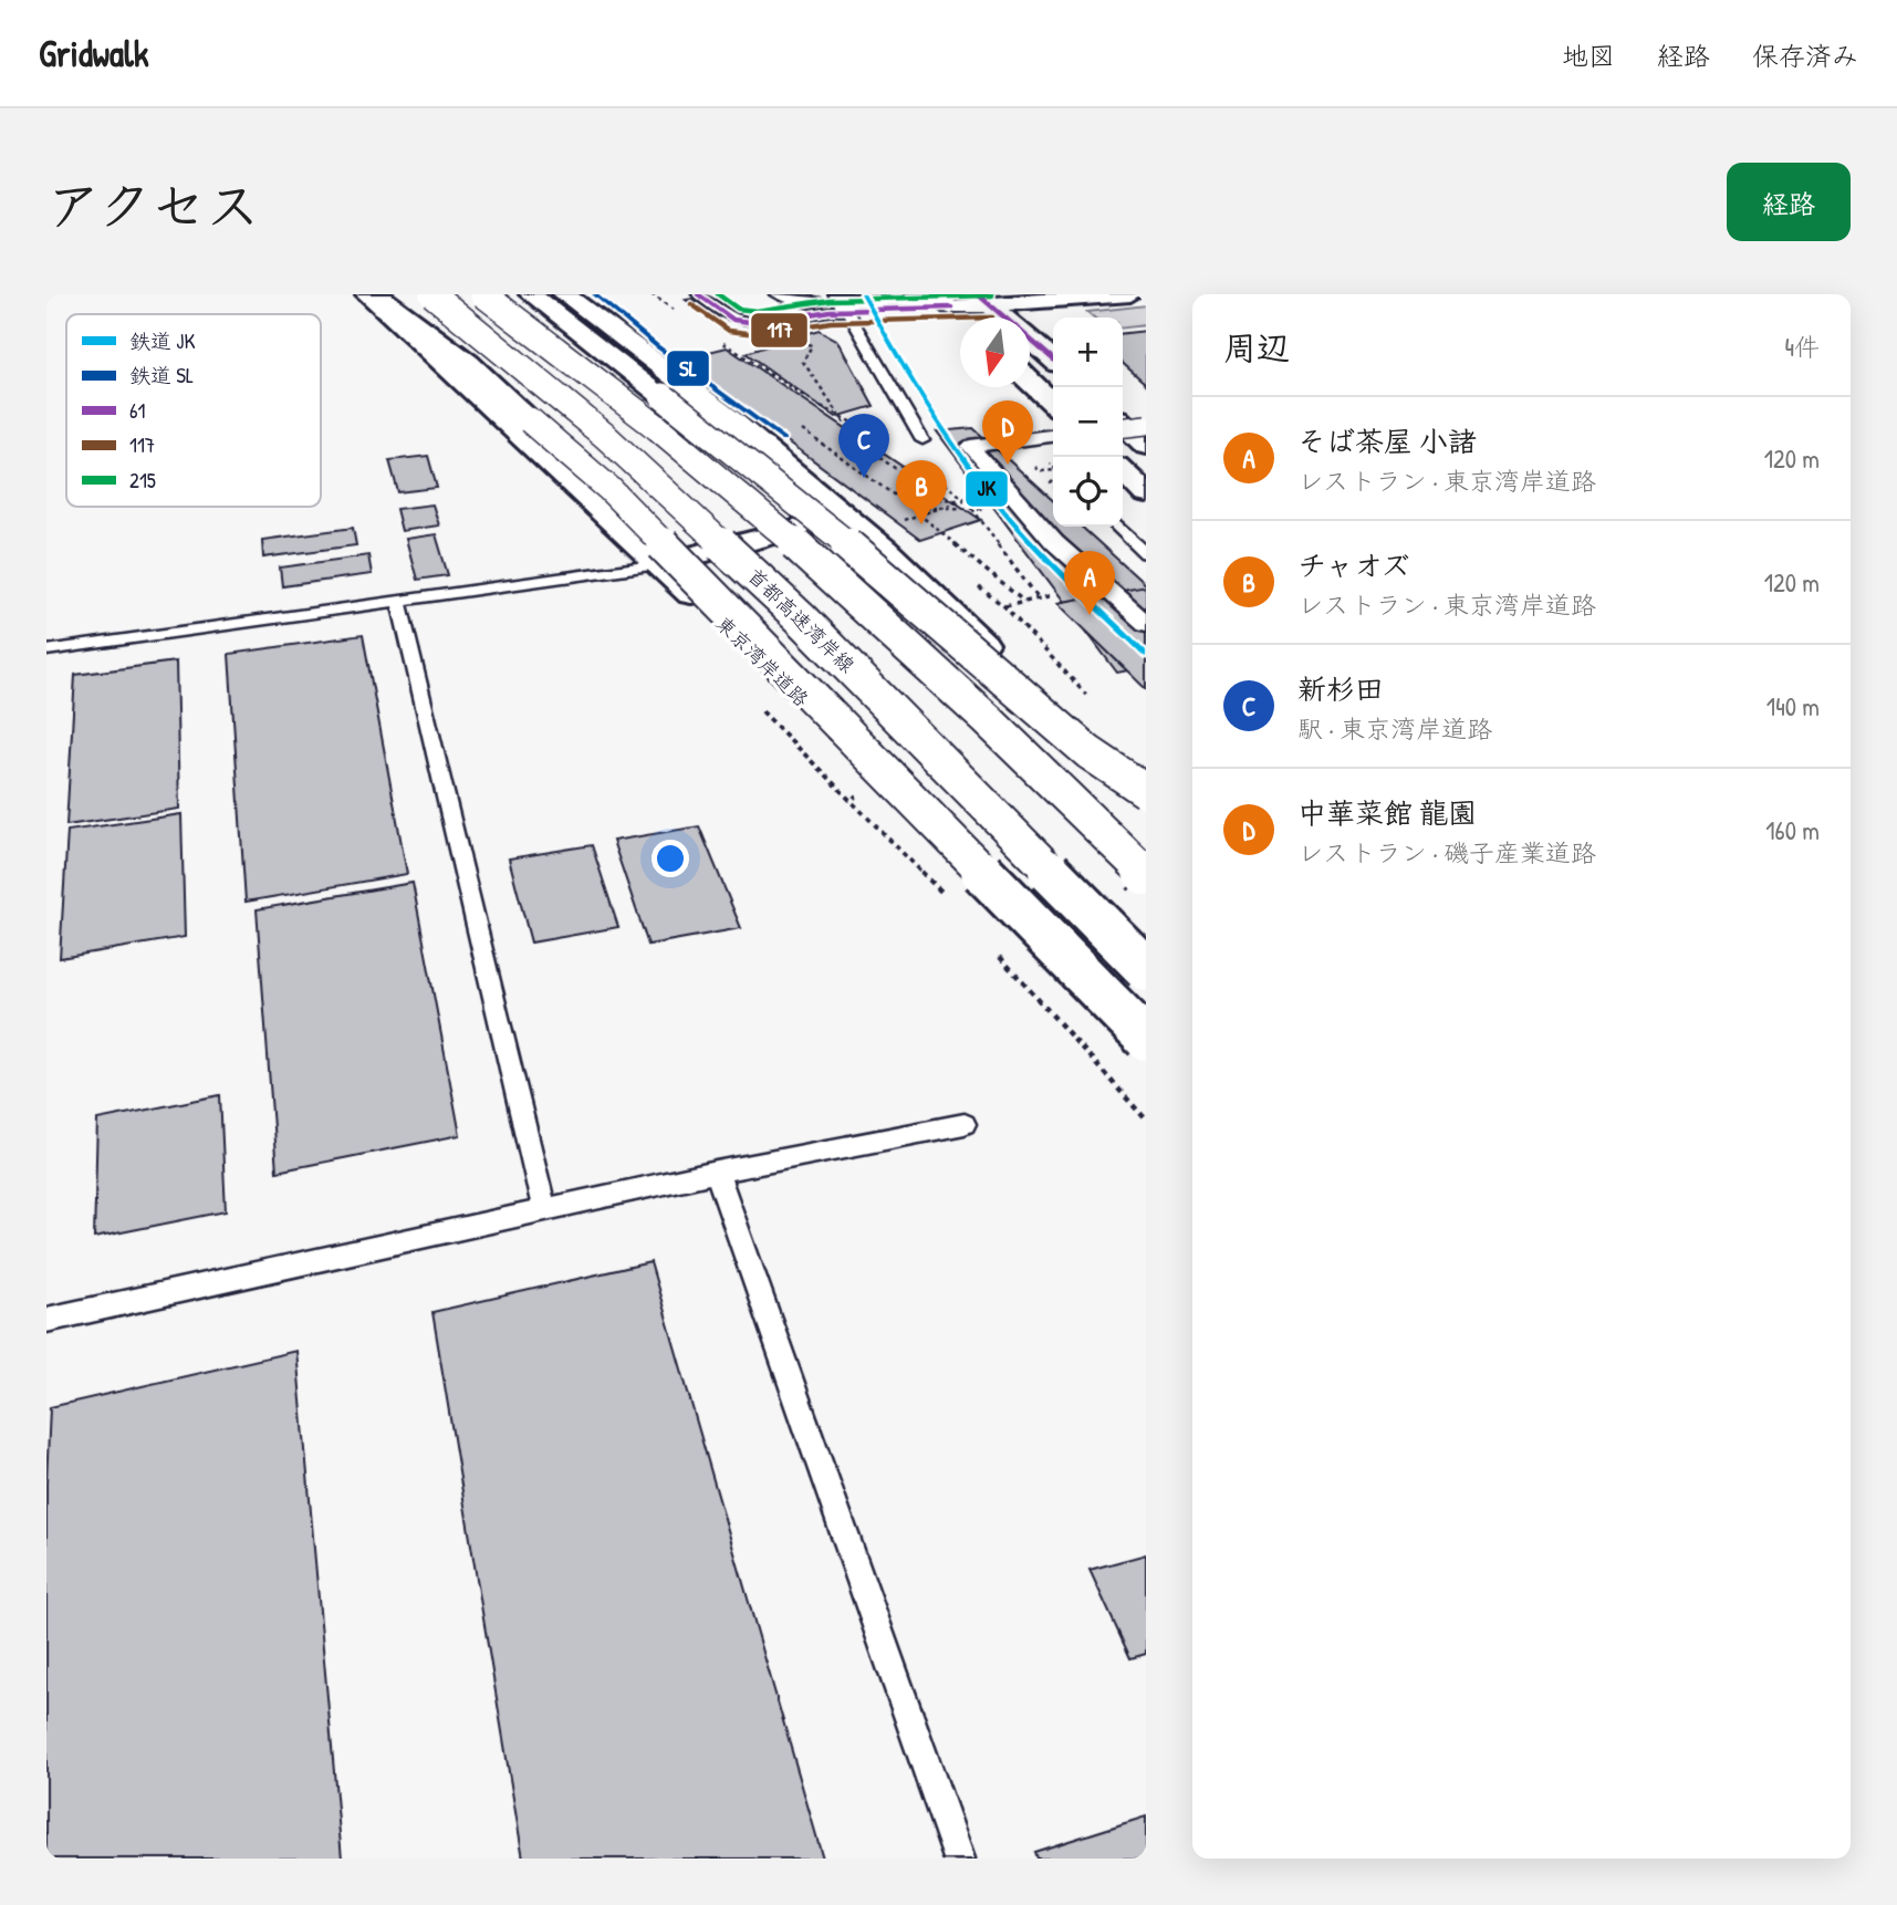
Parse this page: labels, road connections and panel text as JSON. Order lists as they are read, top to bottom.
{
  "streets": {
    "main road": ["首都高速湾岸線", "東京湾岸道路"]
  },
  "lines": [
    "rail line JK",
    "rail line SL",
    "transit line 61",
    "transit line 215",
    "transit line 117"
  ],
  "legend": [
    "鉄道 JK",
    "鉄道 SL",
    "61",
    "117",
    "215"
  ],
  "north": "bottom",
  "page": {
    "header": "Gridwalk",
    "nav": ["地図", "経路", "保存済み"],
    "title": "アクセス",
    "buttons": "経路",
    "heading": ["周辺", "4件"],
    "map_buttons": ["+", "−"],
    "list": [
      {
        "mark": "A",
        "name": "そば茶屋 小諸",
        "note": "レストラン · 東京湾岸道路",
        "value": "120 m"
      },
      {
        "mark": "B",
        "name": "チャオズ",
        "note": "レストラン · 東京湾岸道路",
        "value": "120 m"
      },
      {
        "mark": "C",
        "name": "新杉田",
        "note": "駅 · 東京湾岸道路",
        "value": "140 m"
      },
      {
        "mark": "D",
        "name": "中華菜館 龍園",
        "note": "レストラン · 磯子産業道路",
        "value": "160 m"
      }
    ],
    "pins": [
      "D",
      "C",
      "B",
      "A"
    ]
  }
}
